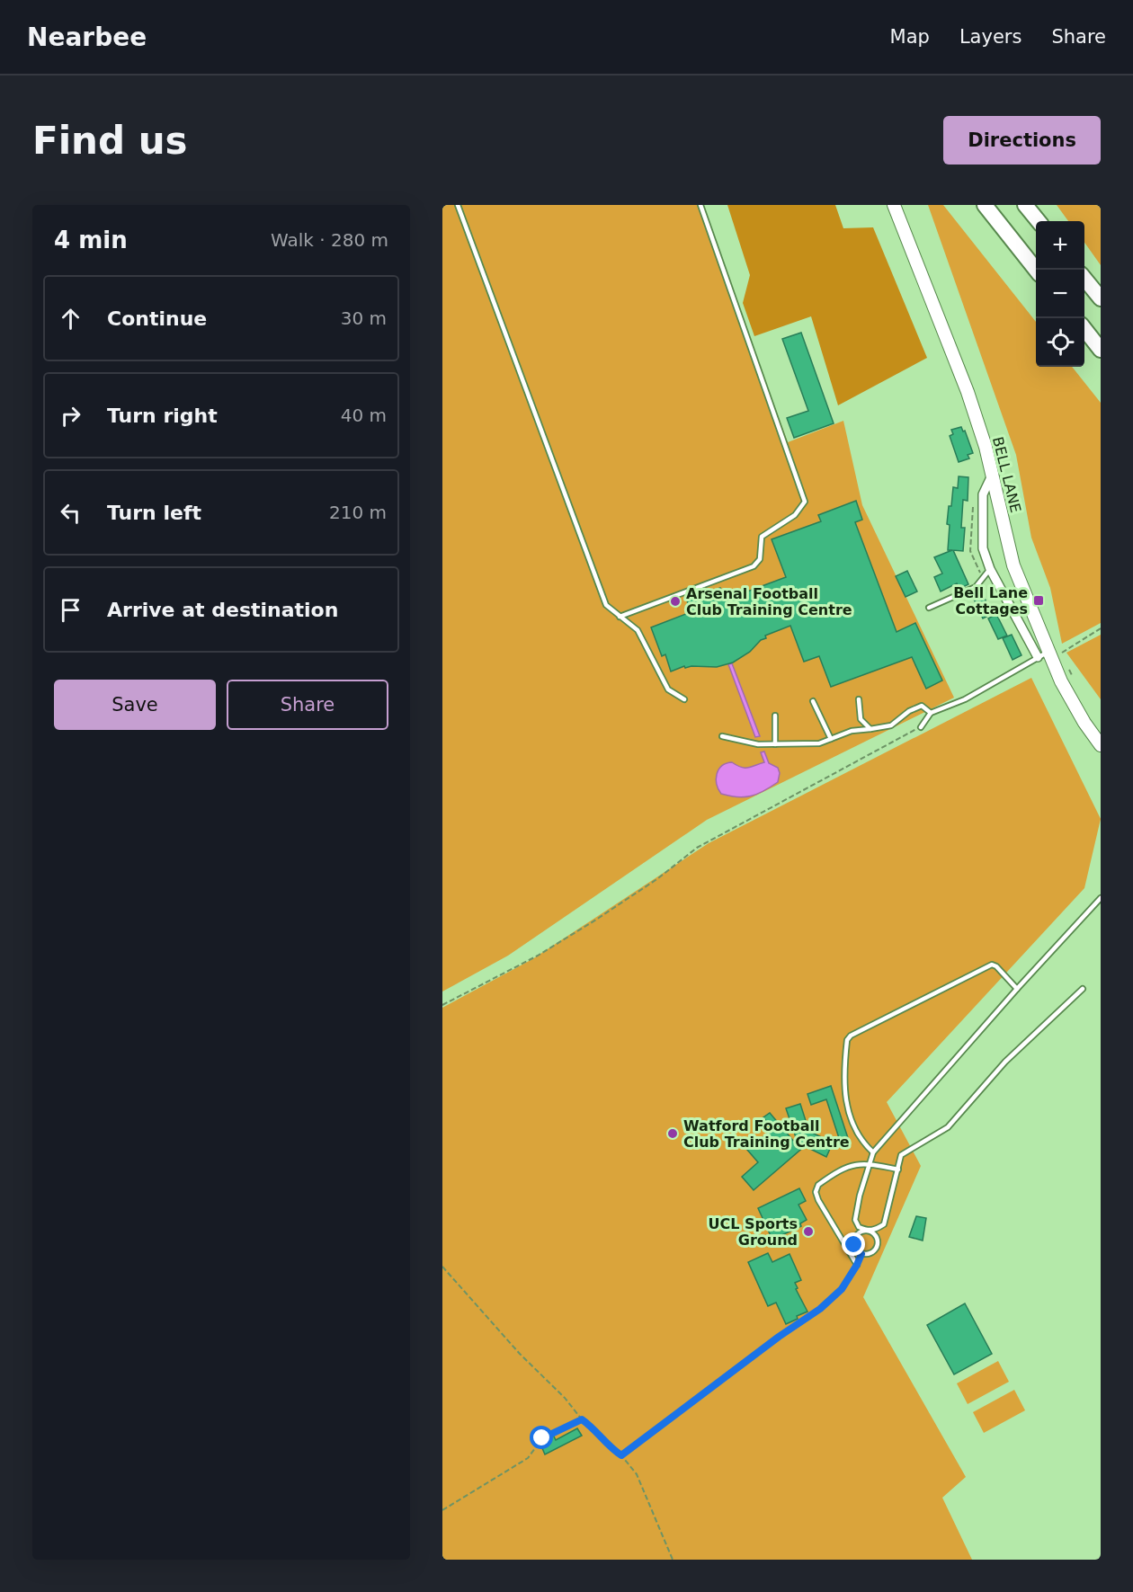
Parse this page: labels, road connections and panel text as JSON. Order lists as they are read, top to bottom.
{
  "streets": {
    "main road": ["BELL LANE"]
  },
  "places": {
    "transit": ["Bell Lane Cottages"],
    "other": ["Arsenal Football Club Training Centre", "Watford Football Club Training Centre", "UCL Sports Ground"]
  },
  "page": {
    "header": "Nearbee",
    "nav": ["Map", "Layers", "Share"],
    "buttons": [
      "Directions",
      ["Save", "Share"]
    ],
    "title": "Find us",
    "heading": ["4 min", "Walk · 280 m"],
    "map_buttons": ["+", "−"],
    "list": [
      ["Continue", "30 m"],
      ["Turn right", "40 m"],
      ["Turn left", "210 m"],
      "Arrive at destination"
    ]
  }
}
